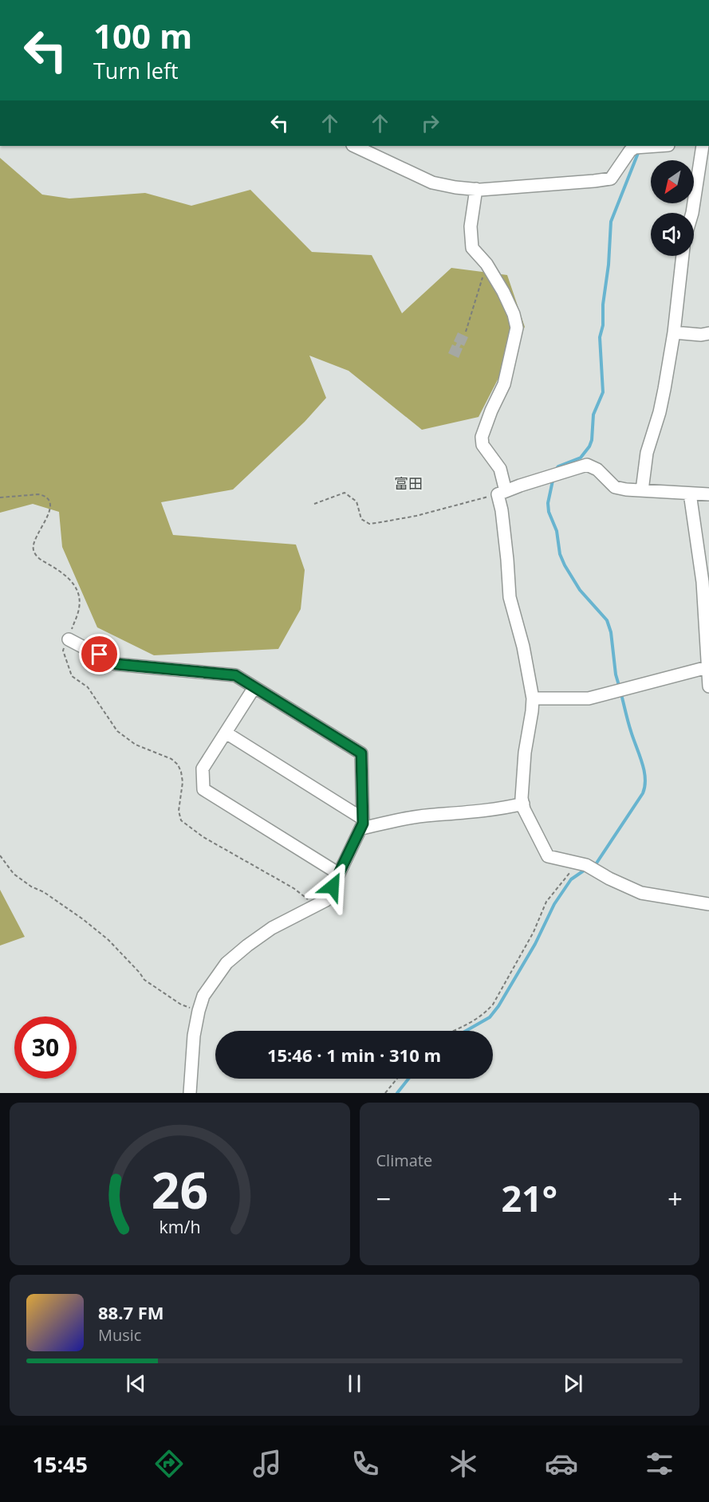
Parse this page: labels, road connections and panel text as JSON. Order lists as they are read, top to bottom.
{
  "districts": ["富田"],
  "north": "bottom left",
  "page": {
    "turn": ["100 m", "Turn left"],
    "limit": "30",
    "trip": "15:46 · 1 min · 310 m",
    "tile": "Climate",
    "heat": ["−", "21°", "+"],
    "song": ["88.7 FM", "Music"],
    "tabs": "15:45",
    "gauge": ["26", "km/h"]
  }
}
